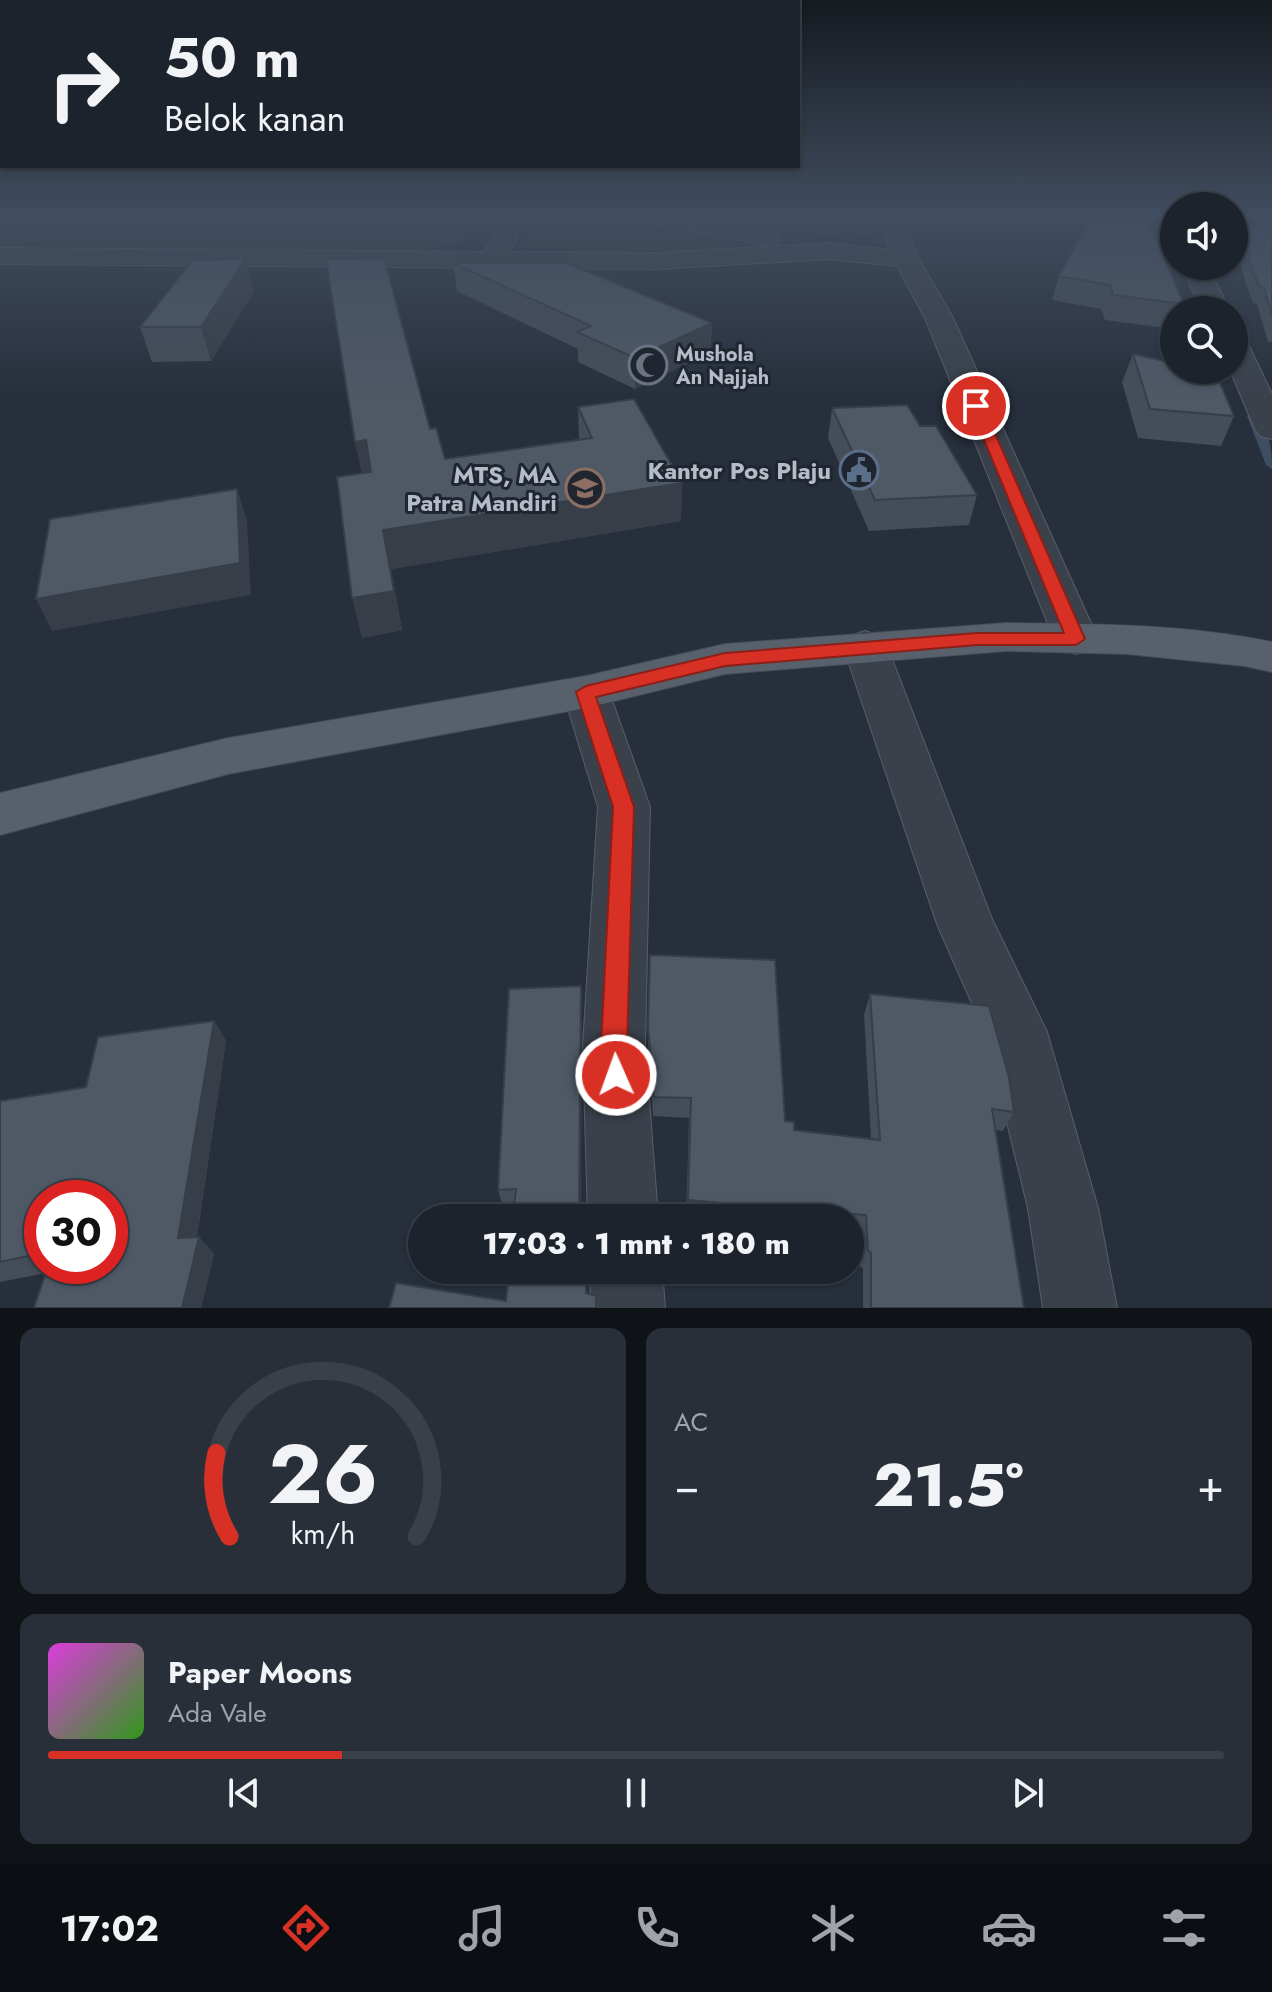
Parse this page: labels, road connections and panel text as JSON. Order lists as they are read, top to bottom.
{
  "places": {
    "mosque": ["Mushola An Najjah"],
    "public building": ["Kantor Pos Plaju"],
    "school or university": ["MTS, MA Patra Mandiri"]
  },
  "page": {
    "turn": ["50 m", "Belok kanan"],
    "limit": "30",
    "trip": "17:03 · 1 mnt · 180 m",
    "tile": "AC",
    "heat": ["−", "21.5°", "+"],
    "song": ["Paper Moons", "Ada Vale"],
    "tabs": "17:02",
    "gauge": ["26", "km/h"]
  }
}
